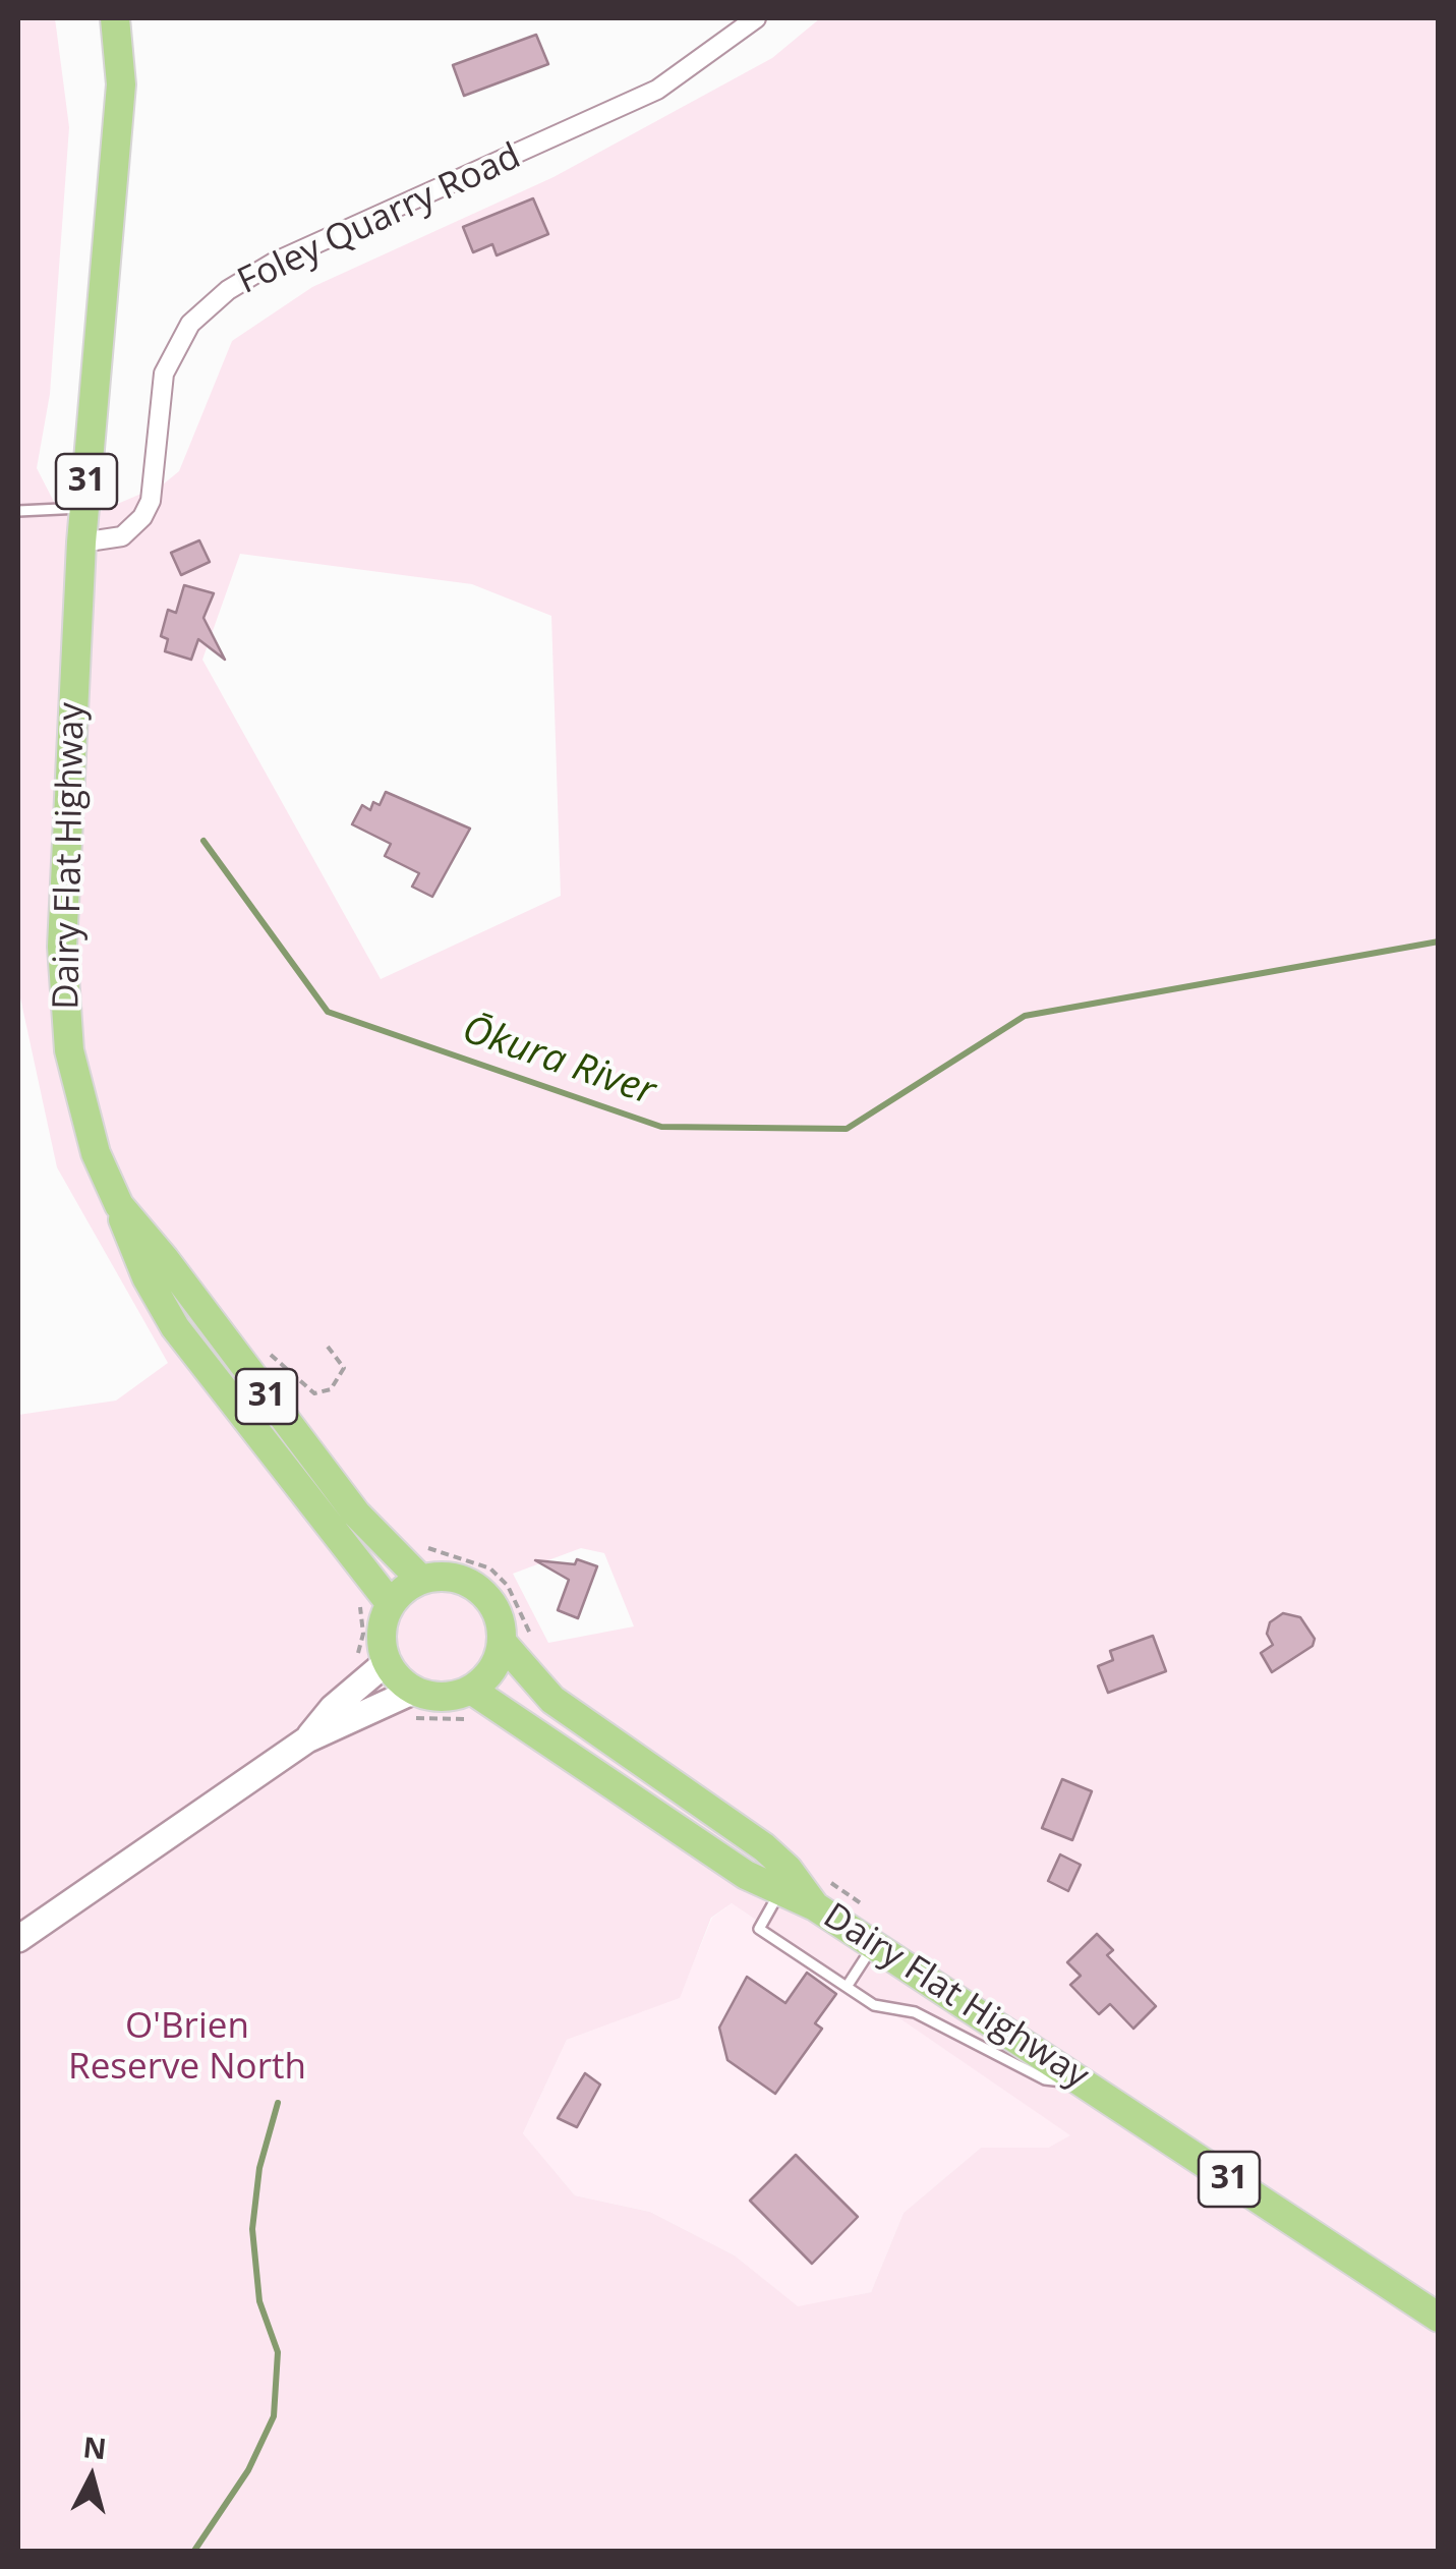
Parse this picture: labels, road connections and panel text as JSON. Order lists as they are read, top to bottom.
{
  "streets": {
    "main road": ["31", "Dairy Flat Highway"],
    "street": ["Foley Quarry Road"]
  },
  "crossings": [
    ["Foley Quarry Road", "Dairy Flat Highway"]
  ],
  "water": ["Ōkura River"],
  "parks": ["O'Brien Reserve North"],
  "north": "top"
}
